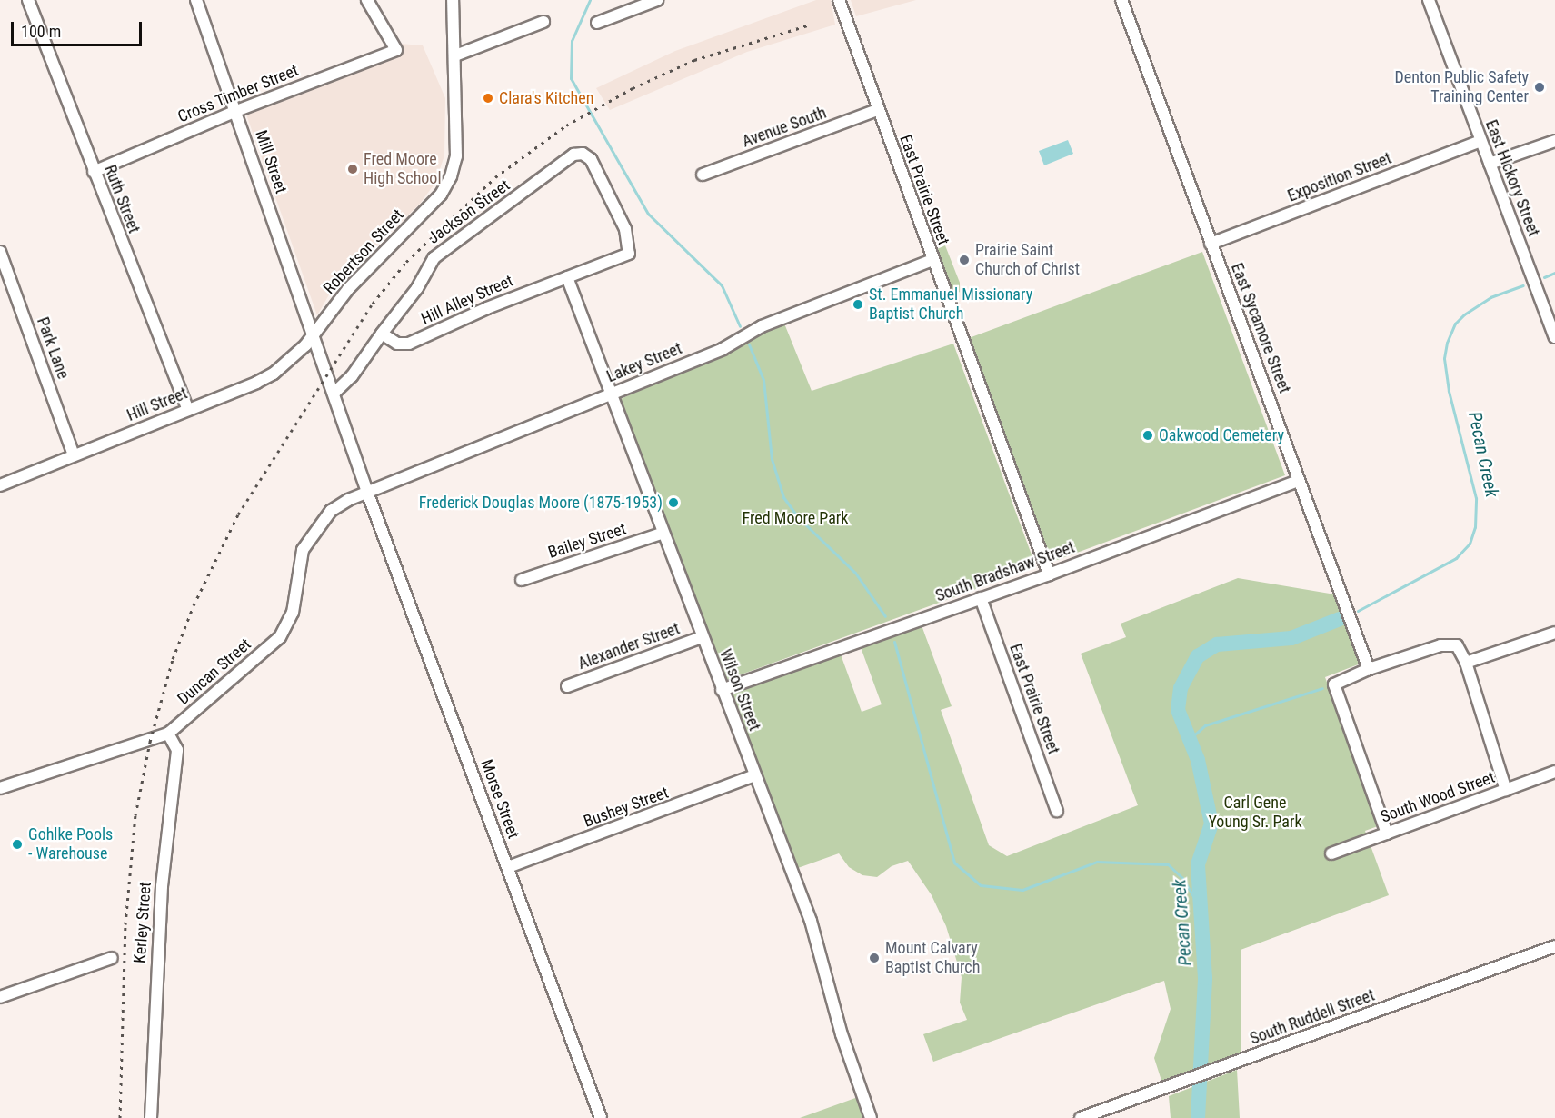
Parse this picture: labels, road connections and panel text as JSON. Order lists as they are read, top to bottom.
{
  "streets": {
    "street": [
      "Cross Timber Street",
      "Avenue South",
      "Mill Street",
      "Exposition Street",
      "East Hickory Street",
      "East Prairie Street",
      "Ruth Street",
      "Jackson Street",
      "Robertson Street",
      "Hill Alley Street",
      "East Sycamore Street",
      "Park Lane",
      "Lakey Street",
      "Hill Street",
      "Bailey Street",
      "South Bradshaw Street",
      "Alexander Street",
      "Duncan Street",
      "Wilson Street",
      "South Wood Street",
      "Morse Street",
      "Bushey Street",
      "Kerley Street",
      "South Ruddell Street"
    ]
  },
  "crossings": [
    ["Cross Timber Street", "Mill Street"],
    ["Cross Timber Street", "Ruth Street"],
    ["Avenue South", "East Prairie Street"],
    ["Mill Street", "Jackson Street"],
    ["Mill Street", "Robertson Street"],
    ["Mill Street", "Hill Street"],
    ["Mill Street", "Morse Street"],
    ["Exposition Street", "East Hickory Street"],
    ["Exposition Street", "East Sycamore Street"],
    ["East Prairie Street", "Lakey Street"],
    ["East Prairie Street", "South Bradshaw Street"],
    ["Ruth Street", "Hill Street"],
    ["Jackson Street", "Hill Alley Street"],
    ["Jackson Street", "Morse Street"],
    ["Robertson Street", "Hill Street"],
    ["Hill Alley Street", "Wilson Street"],
    ["East Sycamore Street", "South Bradshaw Street"],
    ["Park Lane", "Hill Street"],
    ["Lakey Street", "Duncan Street"],
    ["Lakey Street", "Wilson Street"],
    ["Lakey Street", "Morse Street"],
    ["Bailey Street", "Wilson Street"],
    ["South Bradshaw Street", "Wilson Street"],
    ["Alexander Street", "Wilson Street"],
    ["Duncan Street", "Morse Street"],
    ["Duncan Street", "Kerley Street"],
    ["Wilson Street", "Bushey Street"],
    ["Morse Street", "Bushey Street"]
  ],
  "water": ["Pecan Creek"],
  "parks": ["Fred Moore Park", "Carl Gene Young Sr. Park"],
  "places": [
    "Denton Public Safety Training Center",
    "Clara's Kitchen",
    "Fred Moore High School",
    "Prairie Saint Church of Christ",
    "St. Emmanuel Missionary Baptist Church",
    "Oakwood Cemetery",
    "Frederick Douglas Moore (1875-1953)",
    "Gohlke Pools - Warehouse",
    "Mount Calvary Baptist Church"
  ],
  "scale_bar": "100 m"
}
